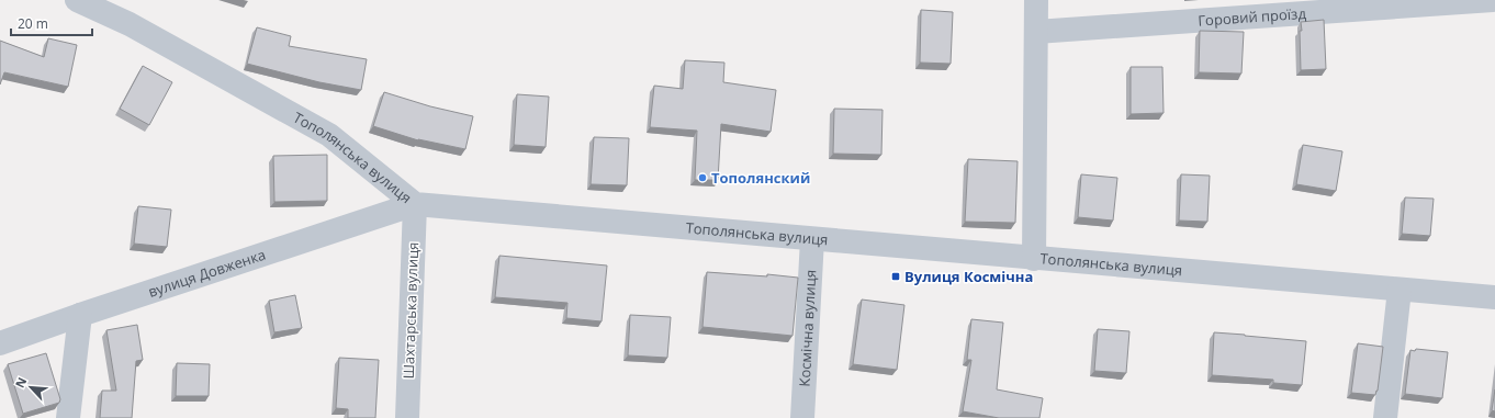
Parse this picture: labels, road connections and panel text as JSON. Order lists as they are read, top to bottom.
{
  "streets": {
    "street": [
      "Горовий проїзд",
      "Тополянська вулиця",
      "вулиця Довженка",
      "Шахтарська вулиця",
      "Космічна вулиця"
    ]
  },
  "crossings": [
    ["Тополянська вулиця", "вулиця Довженка"],
    ["Тополянська вулиця", "Шахтарська вулиця"],
    ["Тополянська вулиця", "Космічна вулиця"],
    ["вулиця Довженка", "Шахтарська вулиця"]
  ],
  "places": {
    "other": ["Тополянский"],
    "transit": ["Вулиця Космічна"]
  },
  "scale_bar": "20 m",
  "north": "top left"
}
